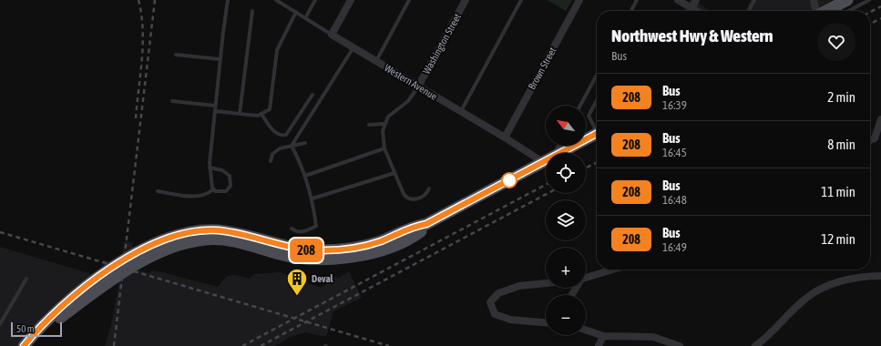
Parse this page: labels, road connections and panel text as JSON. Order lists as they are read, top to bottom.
{
  "streets": {
    "street": ["Washington Street", "Brown Street", "Western Avenue"]
  },
  "crossings": [
    ["Washington Street", "Western Avenue"],
    ["Brown Street", "Western Avenue"]
  ],
  "places": {
    "building": ["Deval"]
  },
  "lines": ["bus line 208"],
  "scale_bar": "50 m",
  "north": "top left",
  "page": {
    "on_map": "208",
    "heading": ["Northwest Hwy & Western", "Bus"],
    "list": [
      {
        "mark": "208",
        "name": "Bus",
        "note": "16:39",
        "value": "2 min"
      },
      {
        "mark": "208",
        "name": "Bus",
        "note": "16:45",
        "value": "8 min"
      },
      {
        "mark": "208",
        "name": "Bus",
        "note": "16:48",
        "value": "11 min"
      },
      {
        "mark": "208",
        "name": "Bus",
        "note": "16:49",
        "value": "12 min"
      }
    ],
    "map_buttons": ["+", "−"],
    "scale": "50 m"
  }
}
